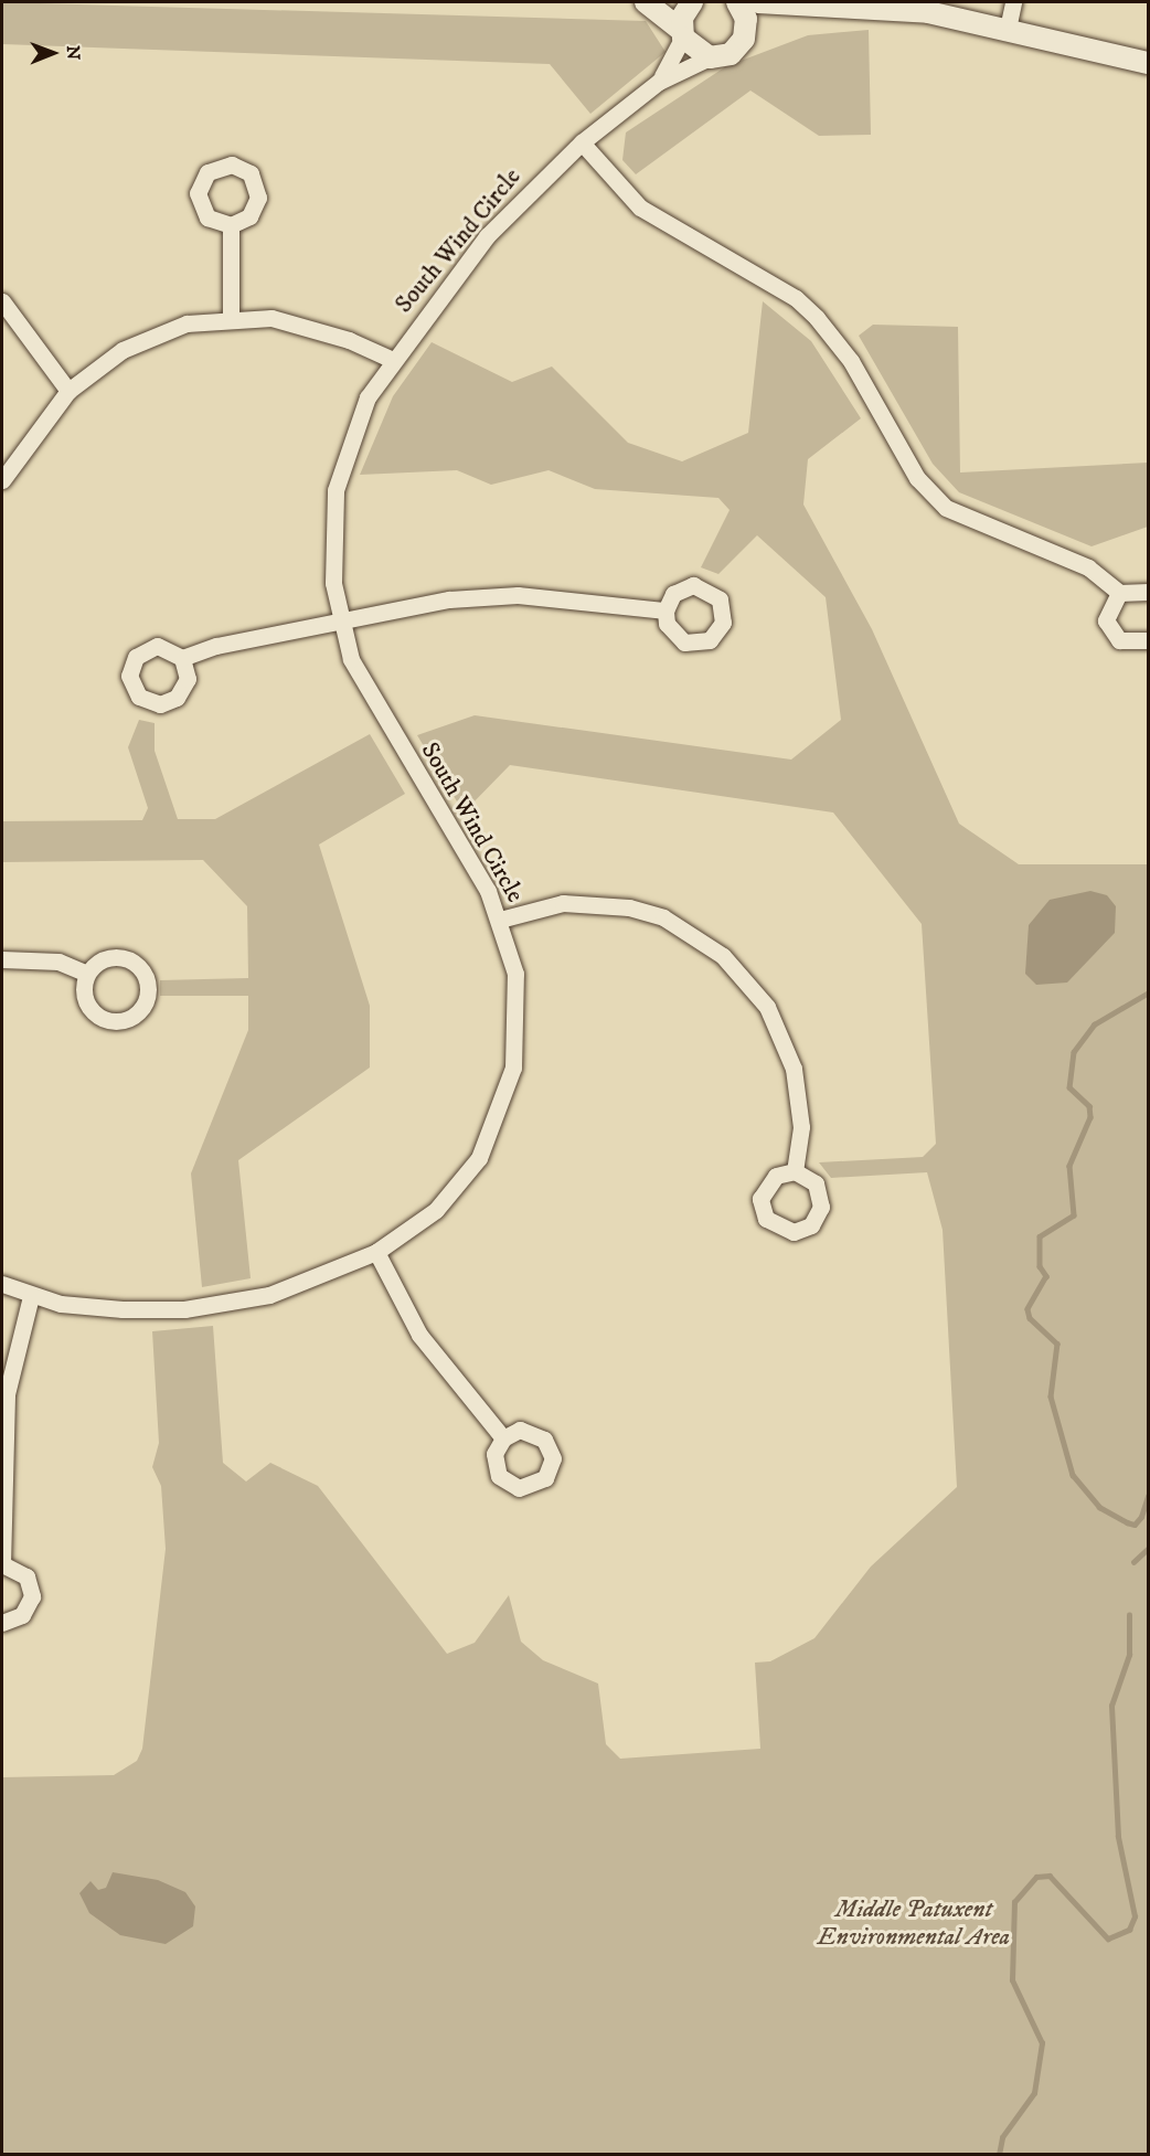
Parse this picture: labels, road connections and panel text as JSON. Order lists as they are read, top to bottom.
{
  "streets": {
    "street": ["South Wind Circle"]
  },
  "parks": ["Middle Patuxent Environmental Area"],
  "north": "right"
}
